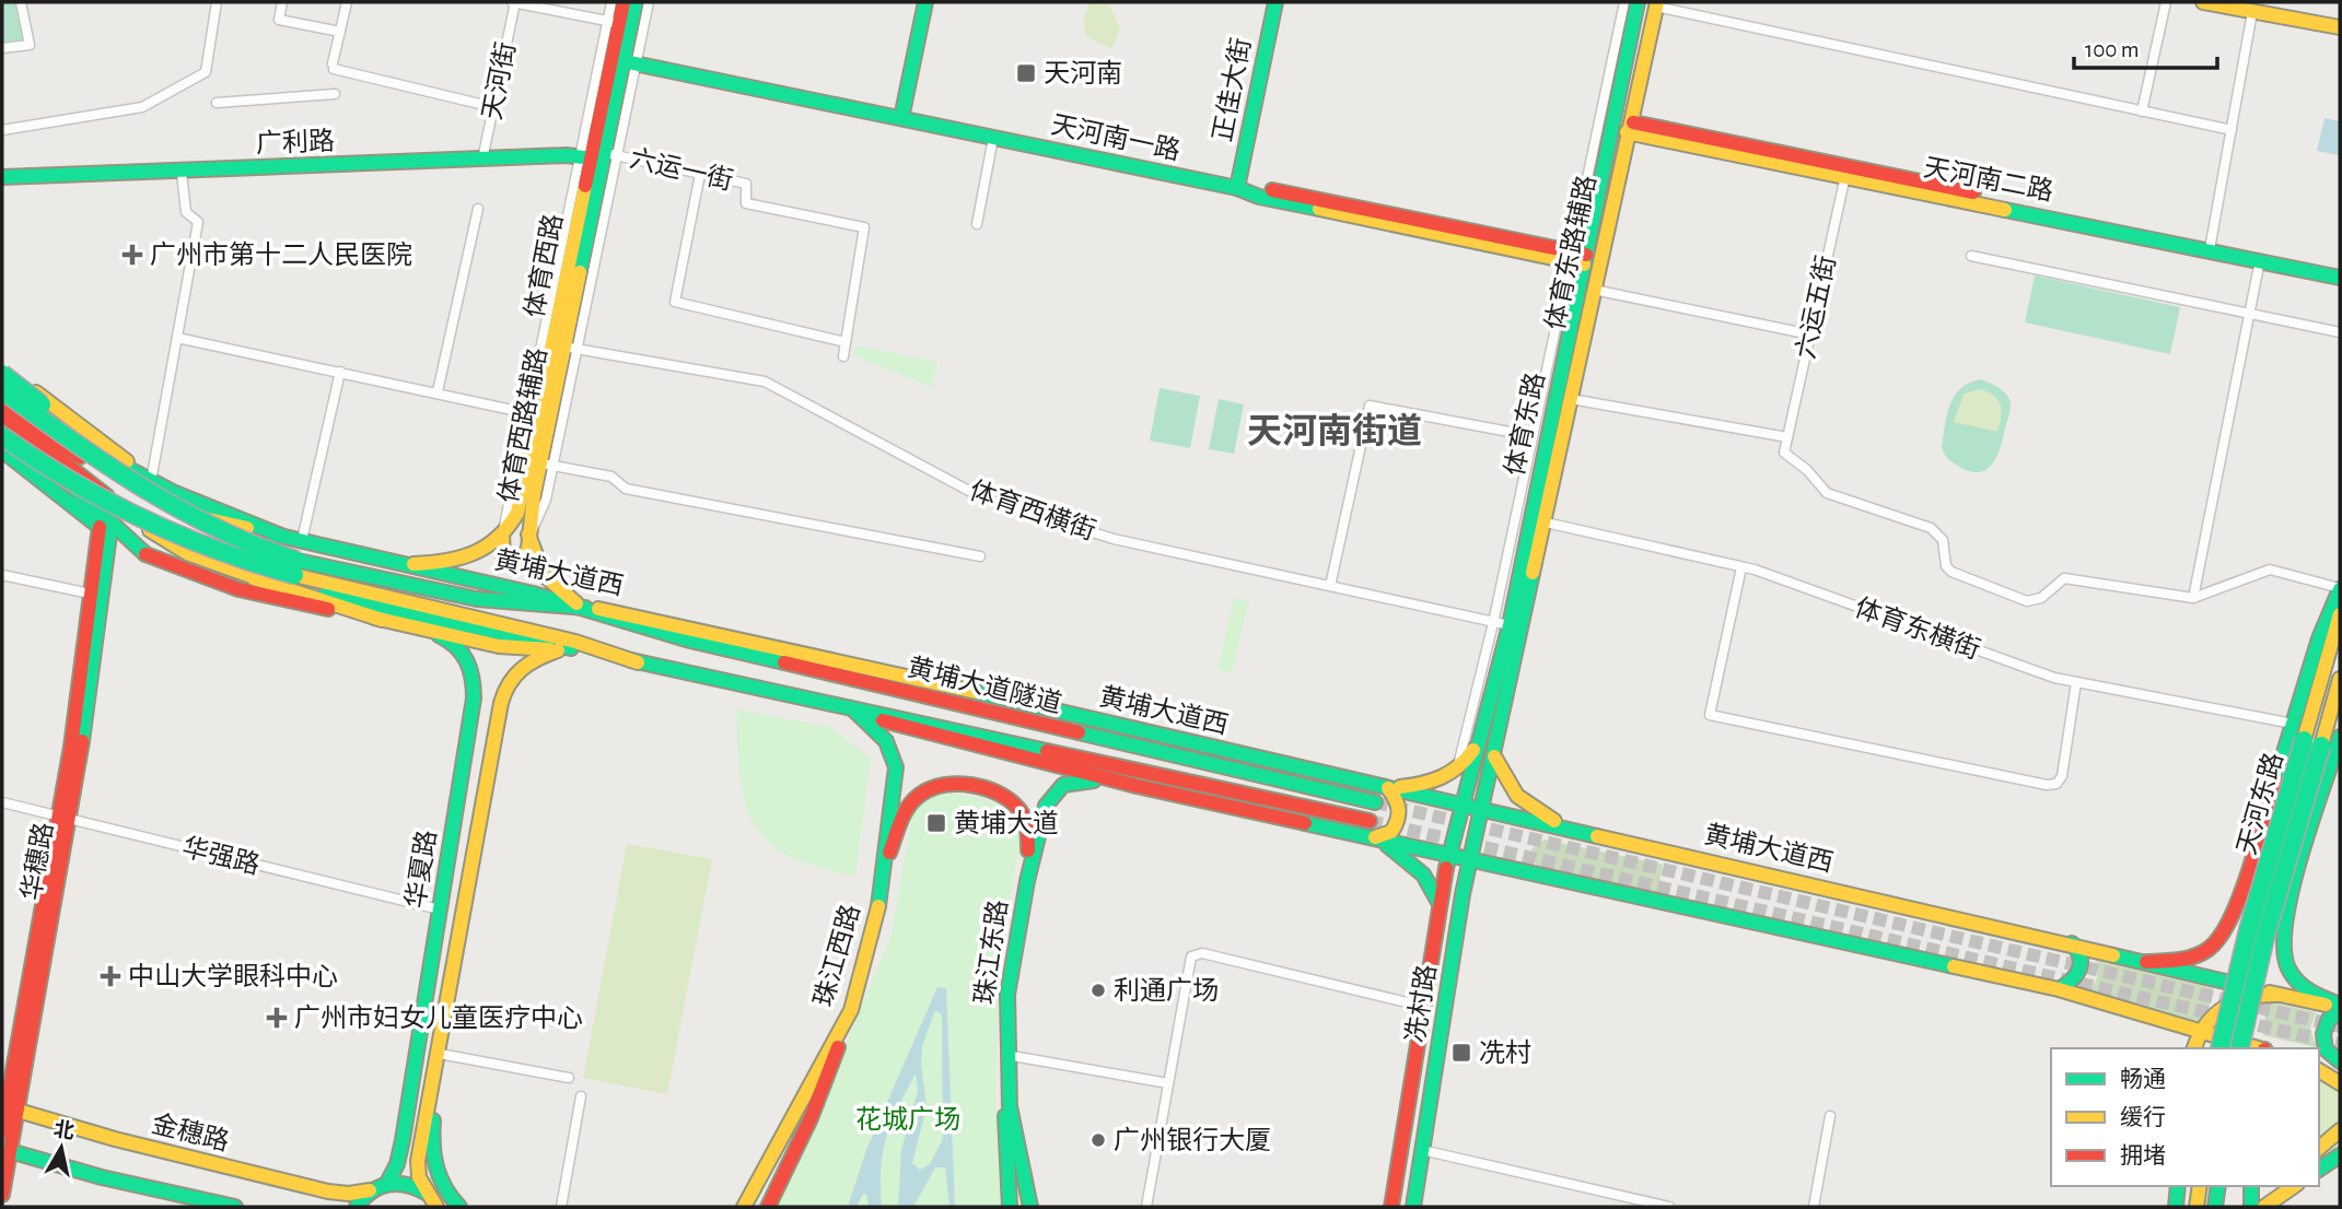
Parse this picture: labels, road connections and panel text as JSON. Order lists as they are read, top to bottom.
{
  "streets": {
    "main road": [
      "正佳大街",
      "天河南一路",
      "广利路",
      "天河南二路",
      "体育西路",
      "体育东路",
      "黄埔大道西",
      "黄埔大道隧道",
      "天河东路",
      "华穗路",
      "华夏路",
      "珠江东路",
      "珠江西路",
      "冼村路",
      "金穗路"
    ],
    "street": [
      "天河街",
      "六运一街",
      "体育东路辅路",
      "六运五街",
      "体育西横街",
      "体育东横街",
      "华强路"
    ]
  },
  "crossings": [
    ["天河街", "广利路"],
    ["正佳大街", "天河南一路"],
    ["天河南一路", "体育东路辅路"],
    ["天河南一路", "体育西路"],
    ["天河南一路", "体育东路"],
    ["广利路", "六运一街"],
    ["广利路", "体育西路"],
    ["六运一街", "体育西路"],
    ["天河南二路", "六运五街"],
    ["天河南二路", "体育东路"],
    ["体育东路辅路", "体育东路"],
    ["体育东路辅路", "体育西横街"],
    ["体育西路", "体育西横街"],
    ["体育东路", "体育西横街"],
    ["体育东路", "黄埔大道西"],
    ["体育东路", "体育东横街"],
    ["体育东路", "冼村路"],
    ["黄埔大道西", "黄埔大道隧道"],
    ["黄埔大道西", "冼村路"],
    ["黄埔大道隧道", "珠江西路"],
    ["华强路", "华穗路"],
    ["华强路", "华夏路"],
    ["华穗路", "金穗路"],
    ["华夏路", "金穗路"]
  ],
  "districts": ["天河南街道"],
  "parks": ["花城广场"],
  "places": {
    "transit": ["天河南", "黄埔大道", "冼村"],
    "health": ["广州市第十二人民医院", "中山大学眼科中心", "广州市妇女儿童医疗中心"],
    "other": ["利通广场", "广州银行大厦"]
  },
  "legend": ["畅通", "缓行", "拥堵"],
  "scale_bar": "100 m",
  "north": "top"
}
